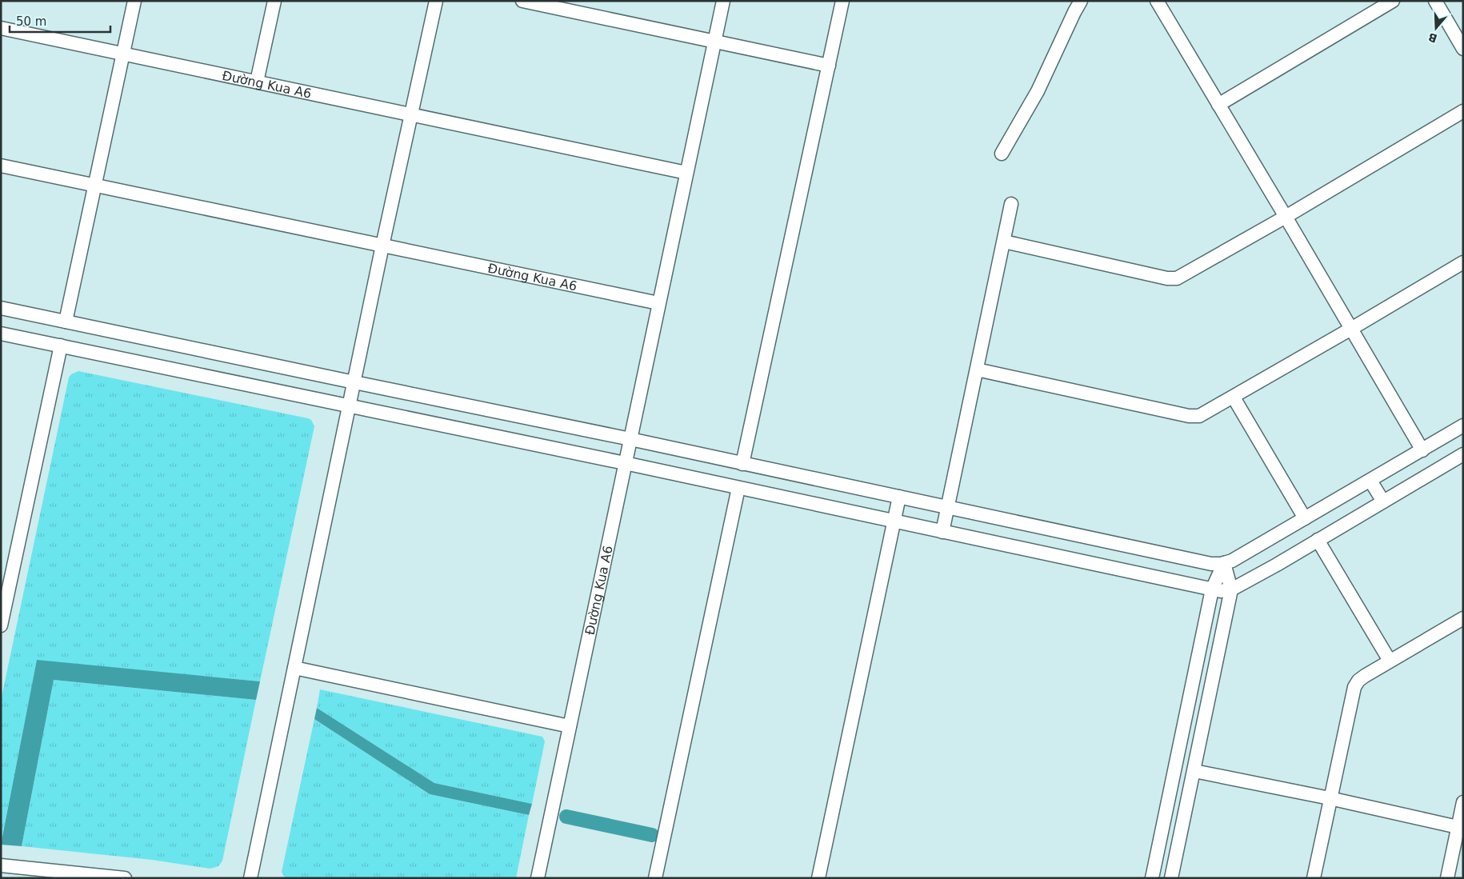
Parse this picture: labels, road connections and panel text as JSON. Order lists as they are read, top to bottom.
{
  "streets": {
    "street": ["Đường Kua A6"]
  },
  "scale_bar": "50 m",
  "north": "bottom"
}
